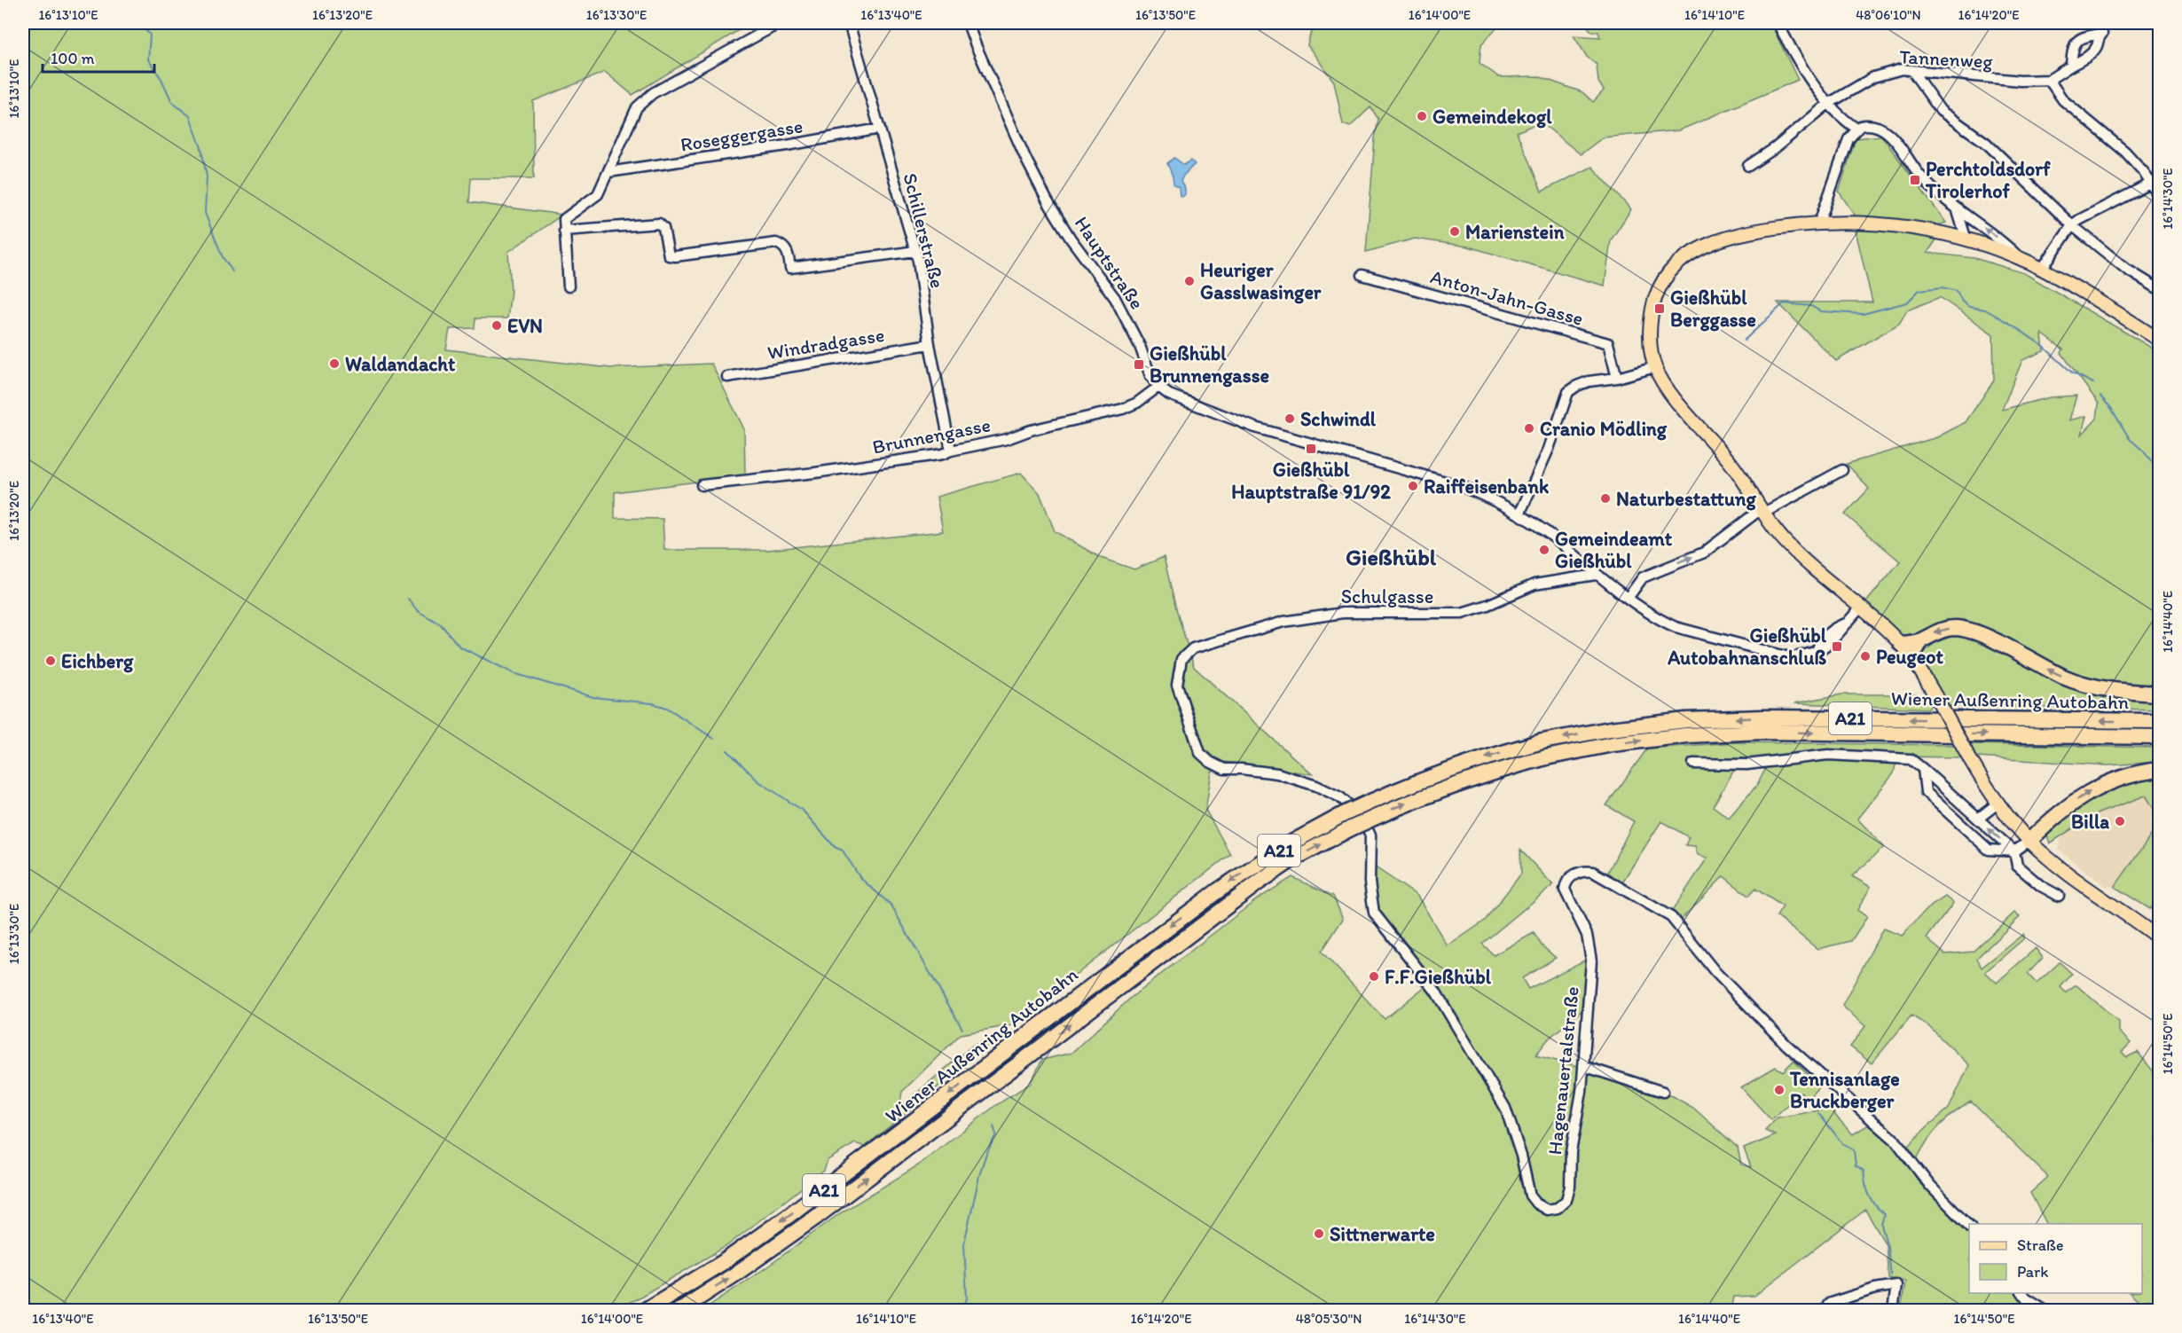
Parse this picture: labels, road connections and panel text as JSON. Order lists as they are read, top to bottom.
{
  "streets": {
    "highway": ["Wiener Außenring Autobahn", "A21"],
    "street": [
      "Tannenweg",
      "Roseggergasse",
      "Schillerstraße",
      "Hauptstraße",
      "Anton-Jahn-Gasse",
      "Windradgasse",
      "Brunnengasse",
      "Schulgasse",
      "Hagenauertalstraße"
    ]
  },
  "crossings": [
    ["Roseggergasse", "Schillerstraße"],
    ["Schillerstraße", "Windradgasse"],
    ["Schillerstraße", "Brunnengasse"],
    ["Hauptstraße", "Brunnengasse"],
    ["Schulgasse", "Hagenauertalstraße"]
  ],
  "districts": ["Gießhübl"],
  "places": {
    "other": [
      "Gemeindekogl",
      "Marienstein",
      "Heuriger Gasslwasinger",
      "EVN",
      "Waldandacht",
      "Schwindl",
      "Cranio Mödling",
      "Raiffeisenbank",
      "Naturbestattung",
      "Gemeindeamt Gießhübl",
      "Peugeot",
      "Eichberg",
      "Billa",
      "F.F.Gießhübl",
      "Tennisanlage Bruckberger",
      "Sittnerwarte"
    ],
    "transit": [
      "Perchtoldsdorf Tirolerhof",
      "Gießhübl Berggasse",
      "Gießhübl Brunnengasse",
      "Gießhübl Hauptstraße 91/92",
      "Gießhübl Autobahnanschluß"
    ]
  },
  "legend": ["Straße", "Park"],
  "scale_bar": "100 m",
  "coordinates": [
    "16°13'10\"E",
    "16°13'20\"E",
    "16°13'30\"E",
    "16°13'40\"E",
    "16°13'50\"E",
    "16°14'00\"E",
    "16°14'10\"E",
    "48°06'10\"N",
    "16°14'20\"E",
    "16°14'30\"E",
    "16°14'40\"E",
    "16°14'50\"E",
    "48°05'30\"N"
  ]
}
